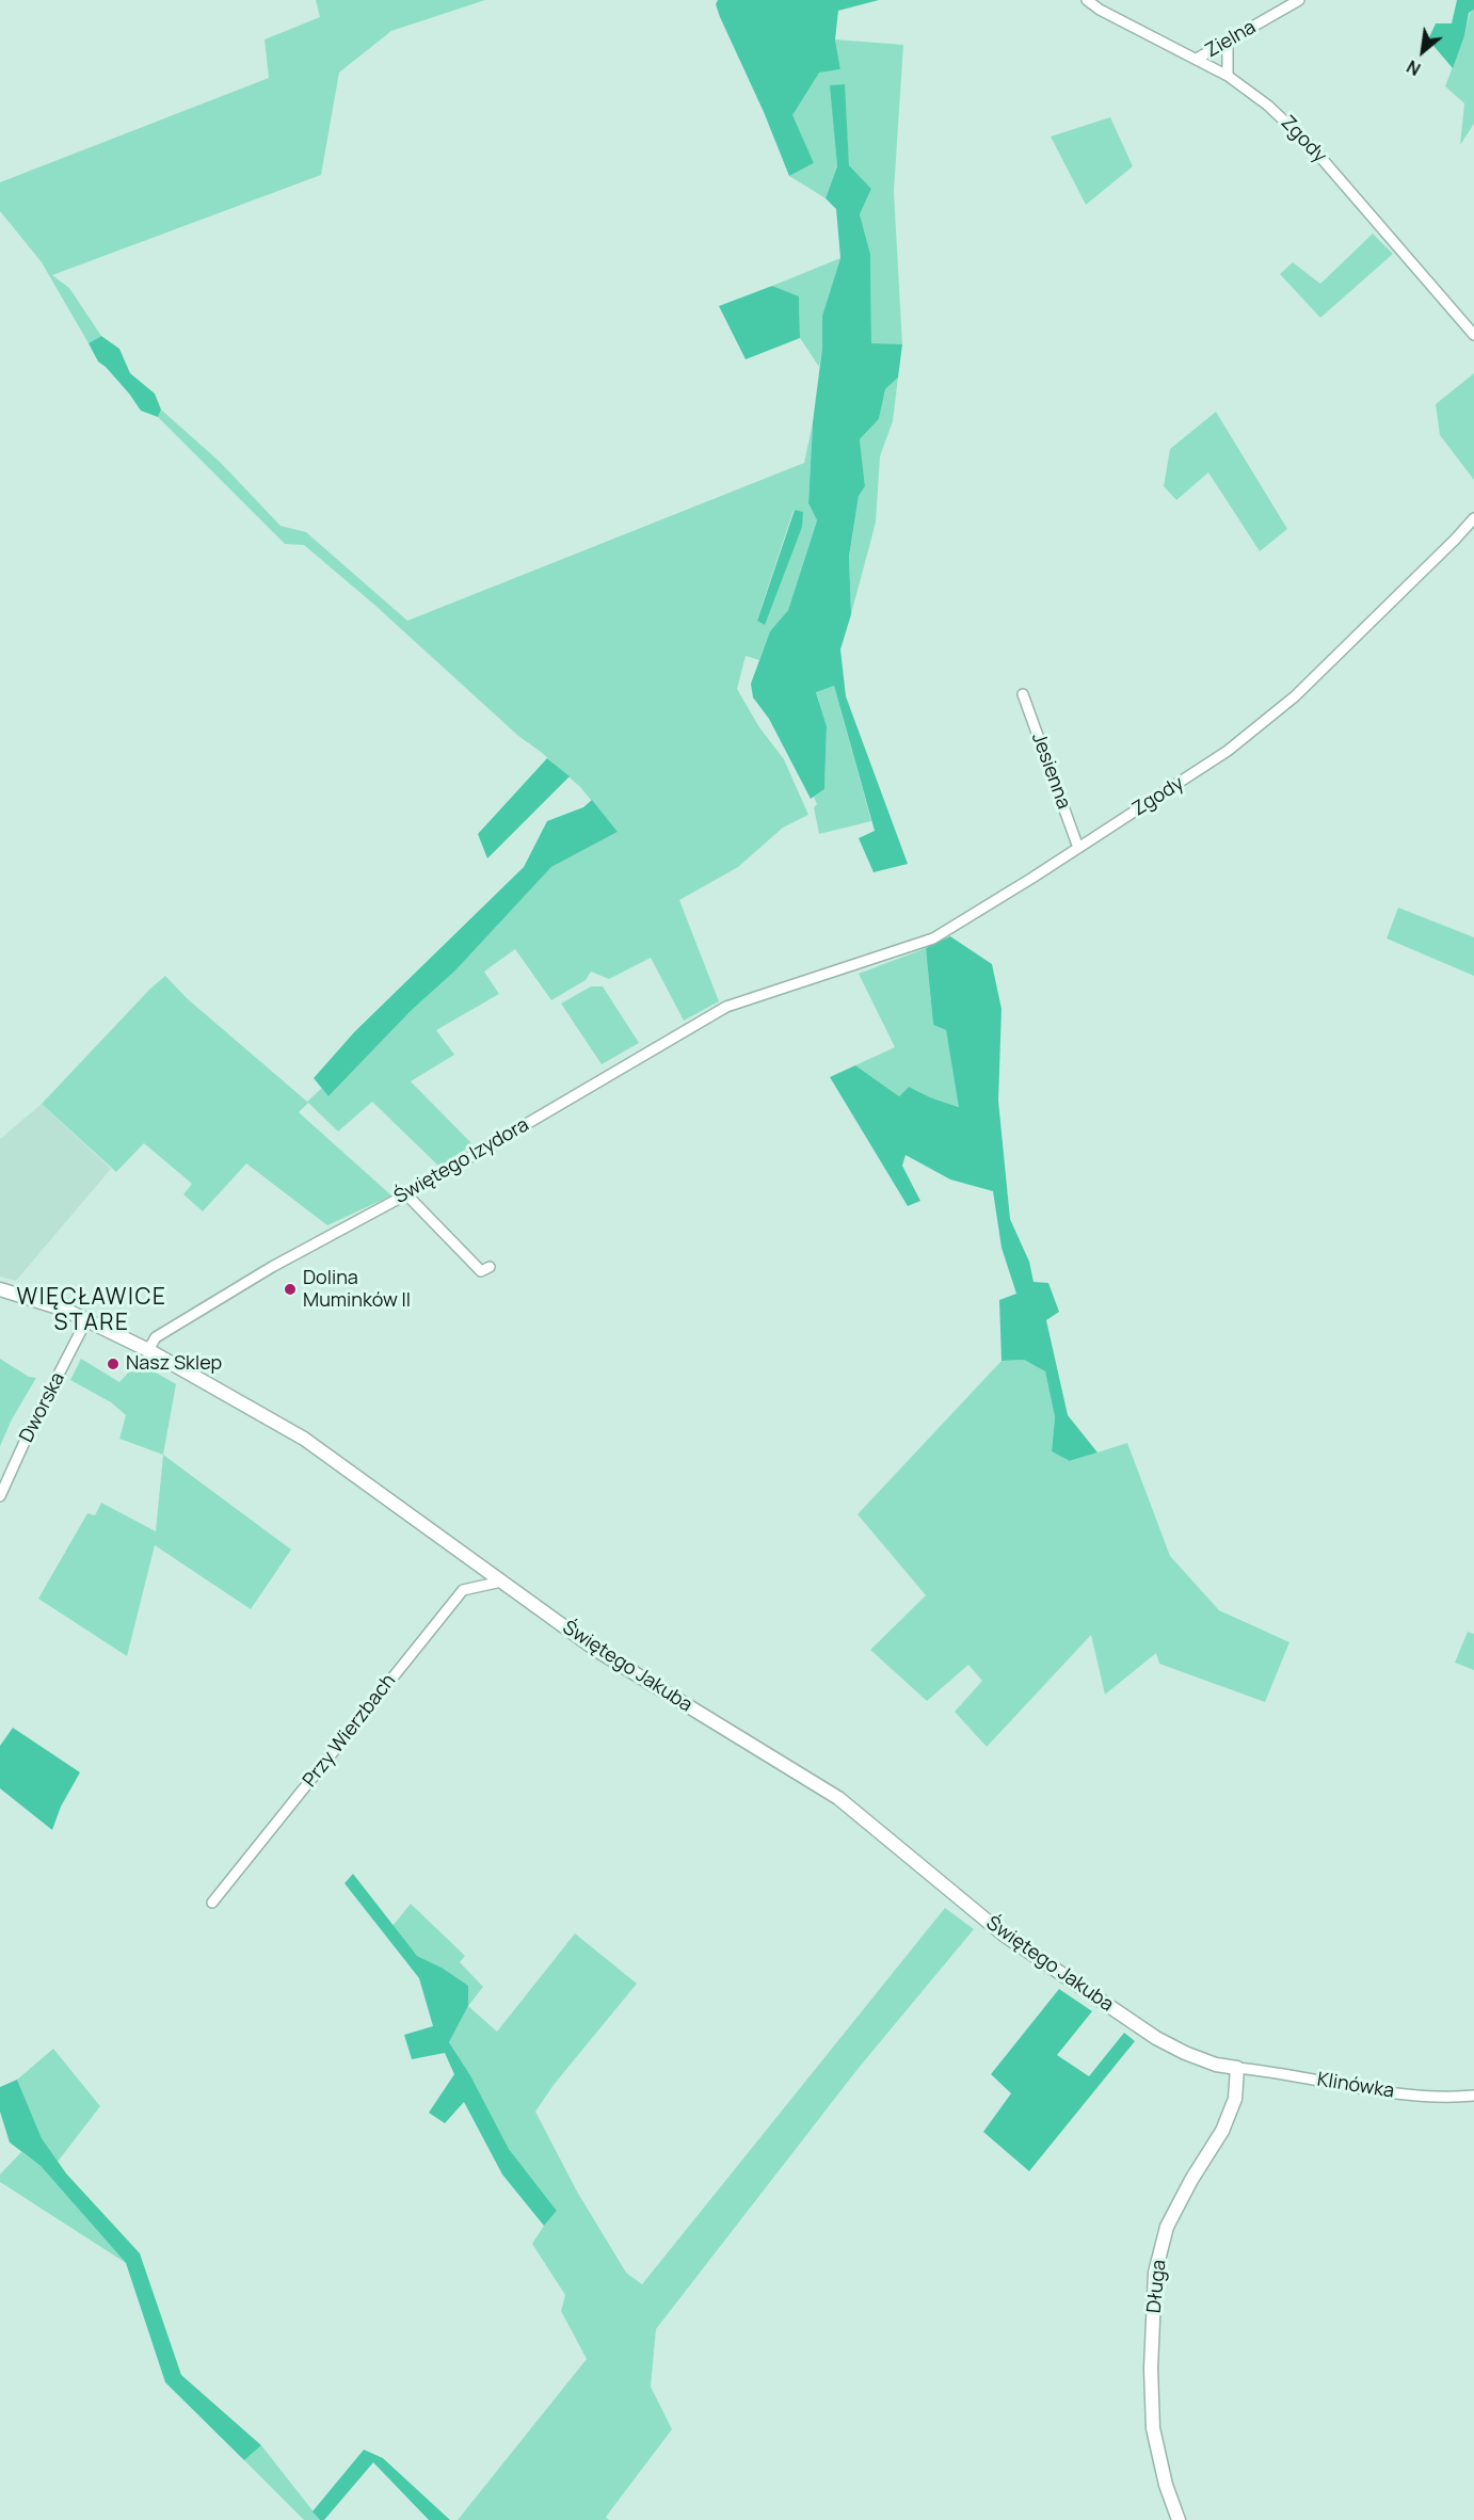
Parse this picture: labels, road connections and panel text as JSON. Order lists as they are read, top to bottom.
{
  "streets": {
    "street": [
      "Zielna",
      "Zgody",
      "Jesienna",
      "Świętego Izydora",
      "Dworska",
      "Świętego Jakuba",
      "Przy Wierzbach",
      "Klinówka",
      "Długa"
    ]
  },
  "crossings": [
    ["Zielna", "Zgody"],
    ["Zgody", "Jesienna"],
    ["Zgody", "Świętego Izydora"],
    ["Świętego Izydora", "Świętego Jakuba"],
    ["Dworska", "Świętego Jakuba"],
    ["Świętego Jakuba", "Przy Wierzbach"],
    ["Świętego Jakuba", "Klinówka"],
    ["Świętego Jakuba", "Długa"],
    ["Klinówka", "Długa"]
  ],
  "districts": ["WIĘCŁAWICE STARE"],
  "places": ["Dolina Muminków II", "Nasz Sklep"],
  "north": "bottom left"
}
